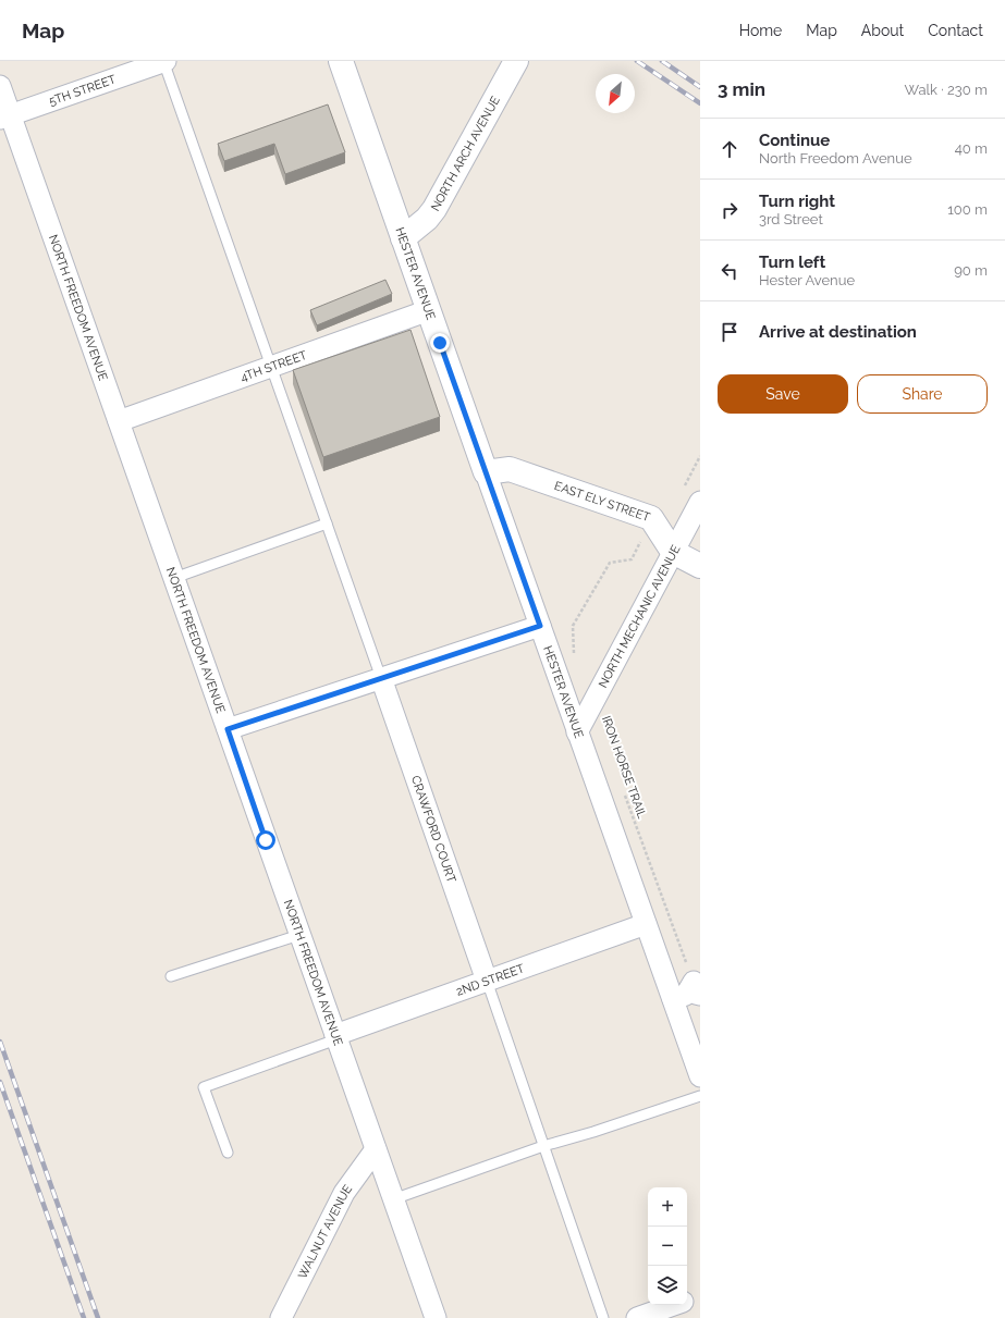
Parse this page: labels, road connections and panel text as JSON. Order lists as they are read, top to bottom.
{
  "streets": {
    "street": [
      "5TH STREET",
      "NORTH ARCH AVENUE",
      "HESTER AVENUE",
      "NORTH FREEDOM AVENUE",
      "4TH STREET",
      "EAST ELY STREET",
      "NORTH MECHANIC AVENUE",
      "CRAWFORD COURT",
      "2ND STREET",
      "WALNUT AVENUE"
    ],
    "path": ["IRON HORSE TRAIL"]
  },
  "crossings": [
    ["5TH STREET", "NORTH FREEDOM AVENUE"],
    ["NORTH ARCH AVENUE", "HESTER AVENUE"],
    ["HESTER AVENUE", "4TH STREET"],
    ["HESTER AVENUE", "EAST ELY STREET"],
    ["HESTER AVENUE", "NORTH MECHANIC AVENUE"],
    ["HESTER AVENUE", "2ND STREET"],
    ["NORTH FREEDOM AVENUE", "4TH STREET"],
    ["NORTH FREEDOM AVENUE", "2ND STREET"],
    ["NORTH FREEDOM AVENUE", "WALNUT AVENUE"],
    ["EAST ELY STREET", "NORTH MECHANIC AVENUE"],
    ["CRAWFORD COURT", "2ND STREET"]
  ],
  "north": "bottom left",
  "page": {
    "header": "Map",
    "nav": [
      "Home",
      "Map",
      "About",
      "Contact"
    ],
    "heading": ["3 min", "Walk · 230 m"],
    "list": [
      ["Continue", "North Freedom Avenue", "40 m"],
      ["Turn right", "3rd Street", "100 m"],
      ["Turn left", "Hester Avenue", "90 m"],
      "Arrive at destination"
    ],
    "buttons": ["Save", "Share"],
    "map_buttons": ["+", "−"]
  }
}
